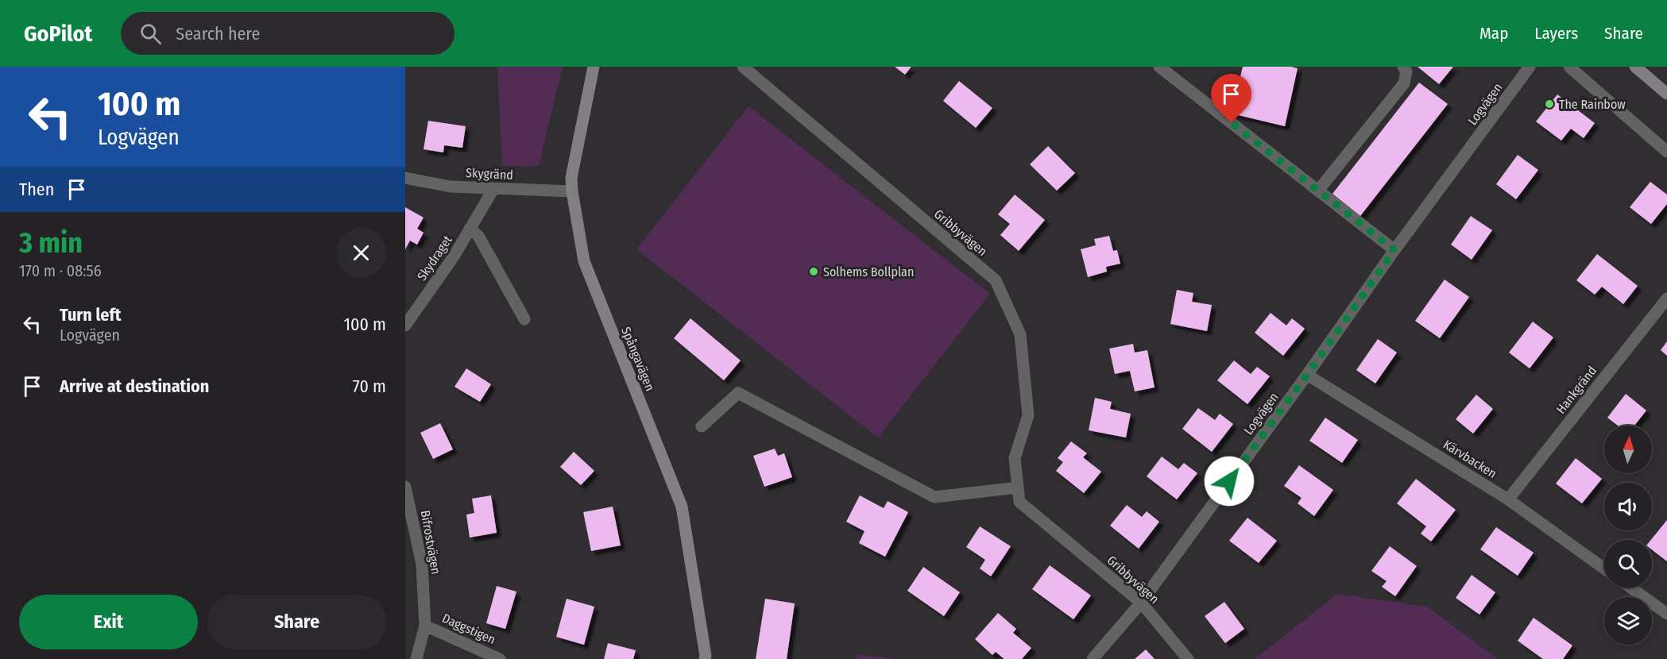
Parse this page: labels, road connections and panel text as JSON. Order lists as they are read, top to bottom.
{
  "streets": {
    "street": [
      "Logvägen",
      "Skygränd",
      "Gribbyvägen",
      "Skydraget",
      "Spångavägen",
      "Hankgränd",
      "Kärvbacken",
      "Bifrostvägen",
      "Daggstigen"
    ]
  },
  "crossings": [
    ["Logvägen", "Gribbyvägen"],
    ["Logvägen", "Kärvbacken"],
    ["Skygränd", "Skydraget"],
    ["Skygränd", "Spångavägen"],
    ["Hankgränd", "Kärvbacken"],
    ["Bifrostvägen", "Daggstigen"]
  ],
  "places": ["The Rainbow", "Solhems Bollplan"],
  "north": "top",
  "page": {
    "header": "GoPilot",
    "search": "Search here",
    "nav": ["Map", "Layers", "Share"],
    "turn": ["100 m", "Logvägen"],
    "then": "Then",
    "heading": ["3 min", "170 m · 08:56"],
    "list": [
      {
        "name": "Turn left",
        "note": "Logvägen",
        "value": "100 m"
      },
      {
        "name": "Arrive at destination",
        "value": "70 m"
      }
    ],
    "buttons": ["Exit", "Share"]
  }
}
